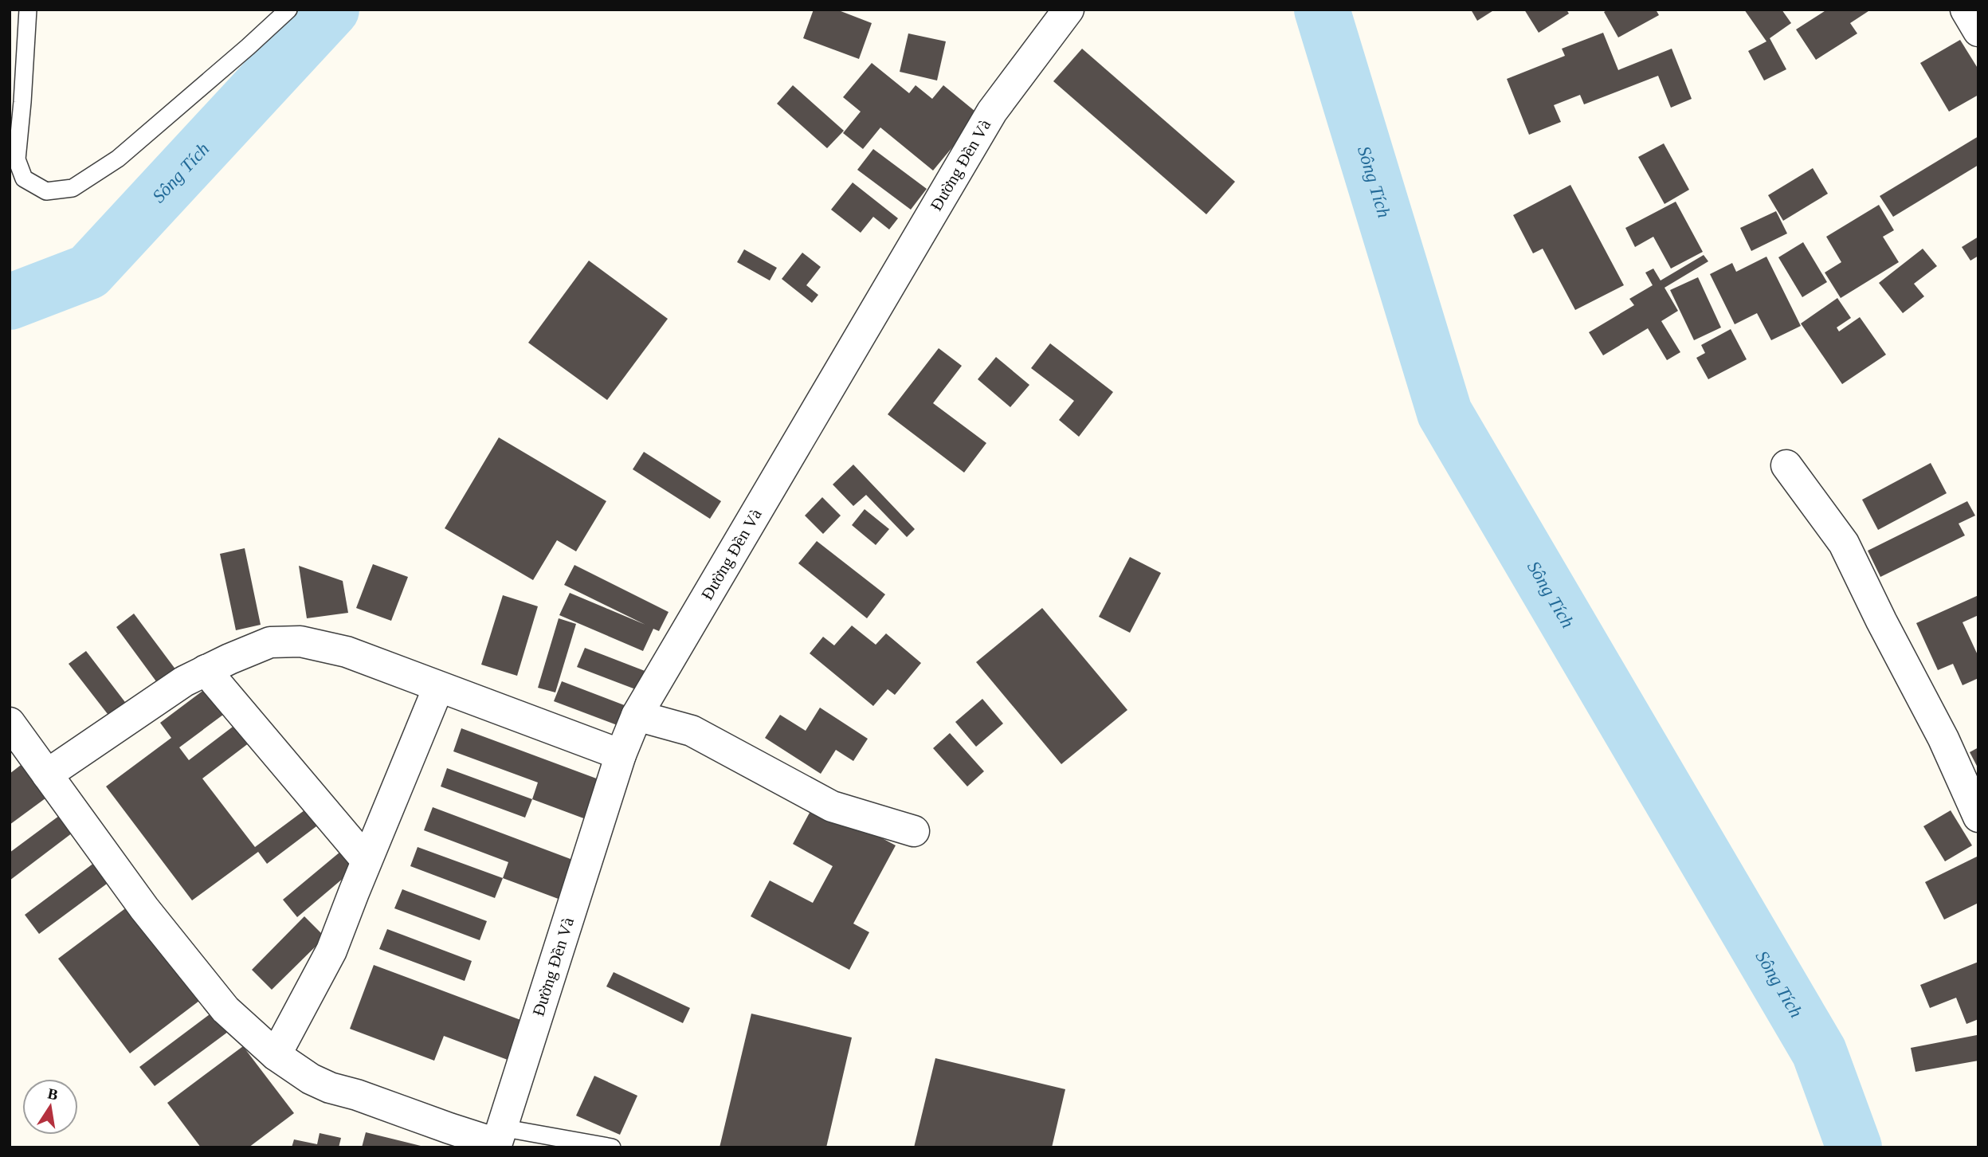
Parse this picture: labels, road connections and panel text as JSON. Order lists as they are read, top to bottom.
{
  "streets": {
    "street": ["Đường Đền Và"]
  },
  "water": ["Sông Tích"],
  "north": "top"
}
